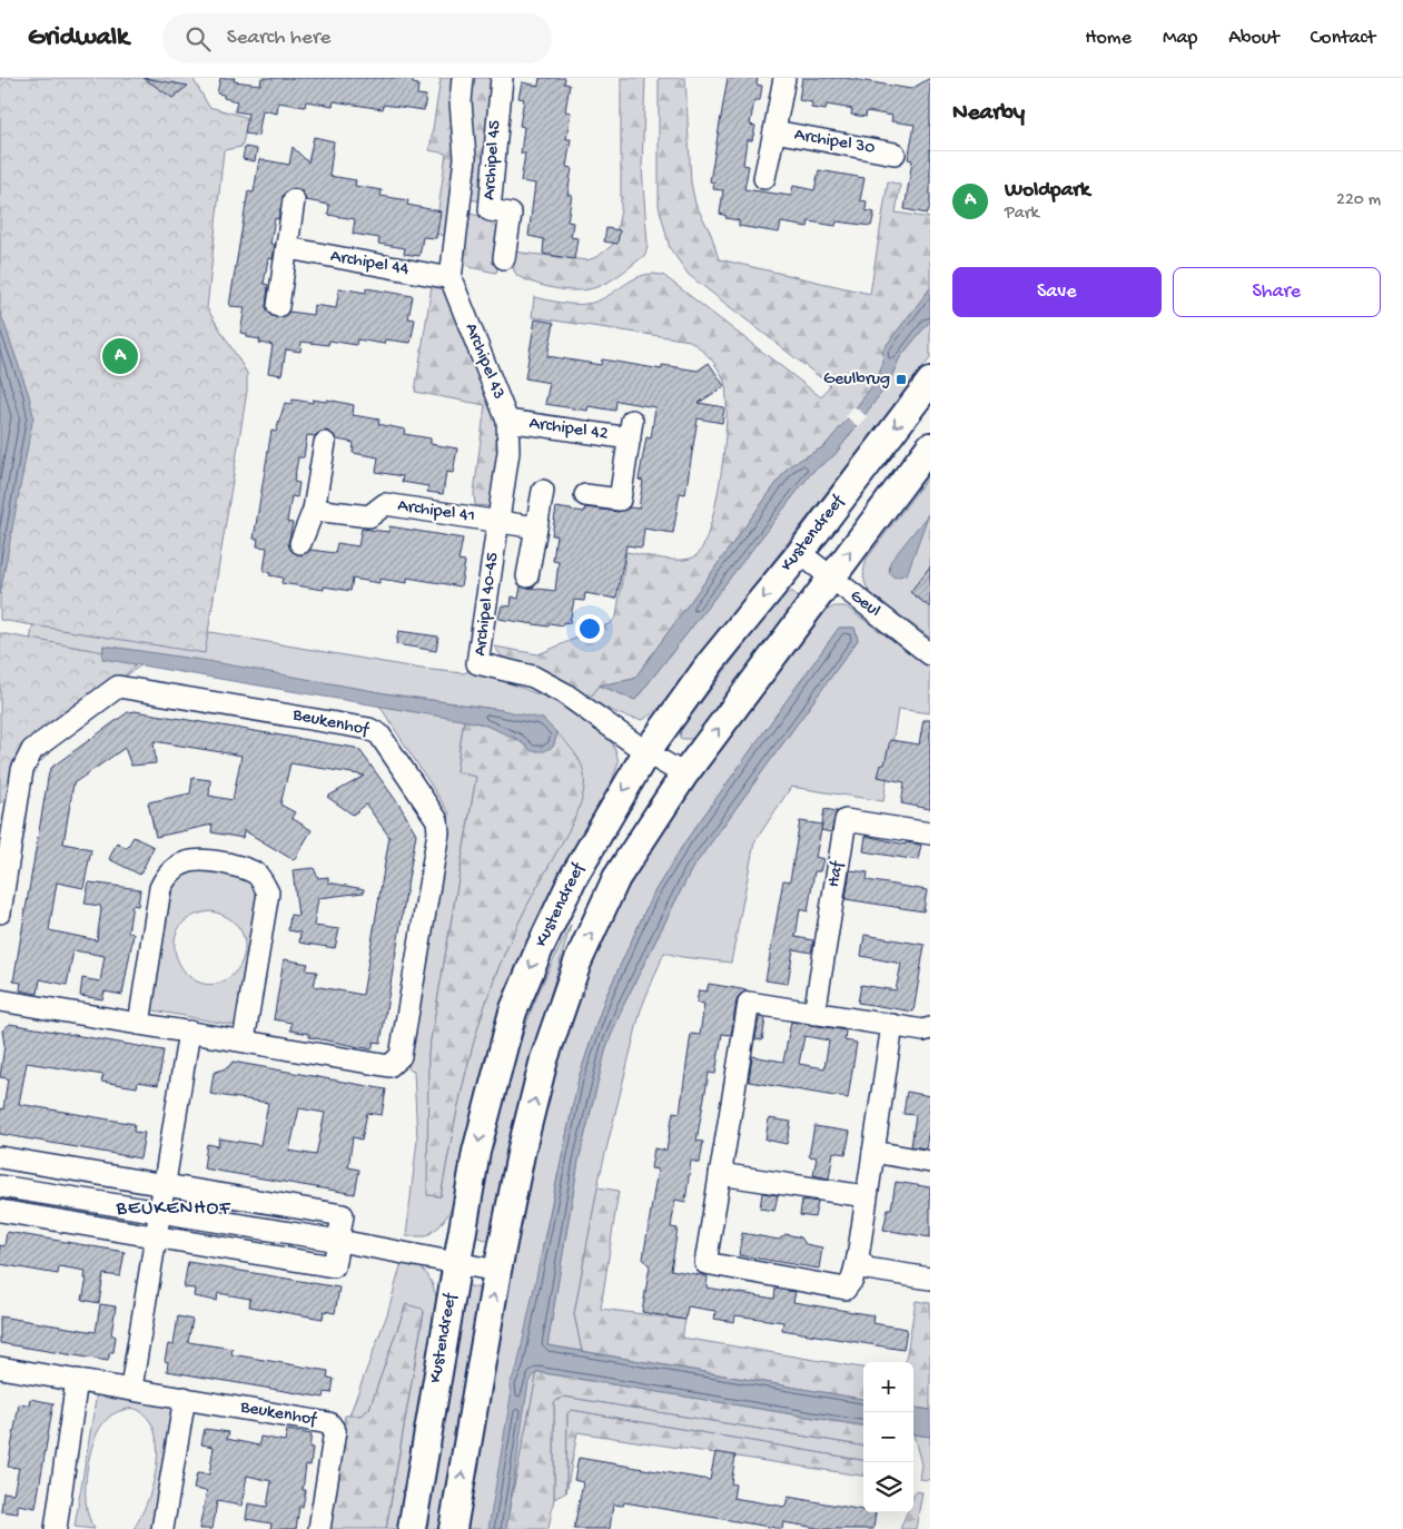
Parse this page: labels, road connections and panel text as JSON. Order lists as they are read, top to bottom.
{
  "streets": {
    "main road": ["Kustendreef"],
    "street": [
      "Archipel 30",
      "Archipel 45",
      "Archipel 44",
      "Archipel 43",
      "Archipel 42",
      "Archipel 41",
      "Archipel 40-45",
      "Geul",
      "Beukenhof",
      "Haf"
    ]
  },
  "crossings": [
    ["Archipel 44", "Archipel 43"],
    ["Archipel 43", "Archipel 42"],
    ["Archipel 43", "Archipel 41"],
    ["Archipel 43", "Archipel 40-45"],
    ["Archipel 41", "Archipel 40-45"],
    ["Kustendreef", "Archipel 40-45"],
    ["Kustendreef", "Geul"]
  ],
  "districts": ["BEUKENHOF"],
  "places": {
    "transit": ["Geulbrug"]
  },
  "page": {
    "header": "Gridwalk",
    "search": "Search here",
    "nav": [
      "Home",
      "Map",
      "About",
      "Contact"
    ],
    "heading": "Nearby",
    "list": [
      {
        "mark": "A",
        "name": "Woldpark",
        "note": "Park",
        "value": "220 m"
      }
    ],
    "buttons": ["Save", "Share"],
    "pins": "A",
    "map_buttons": ["+", "−"]
  }
}
